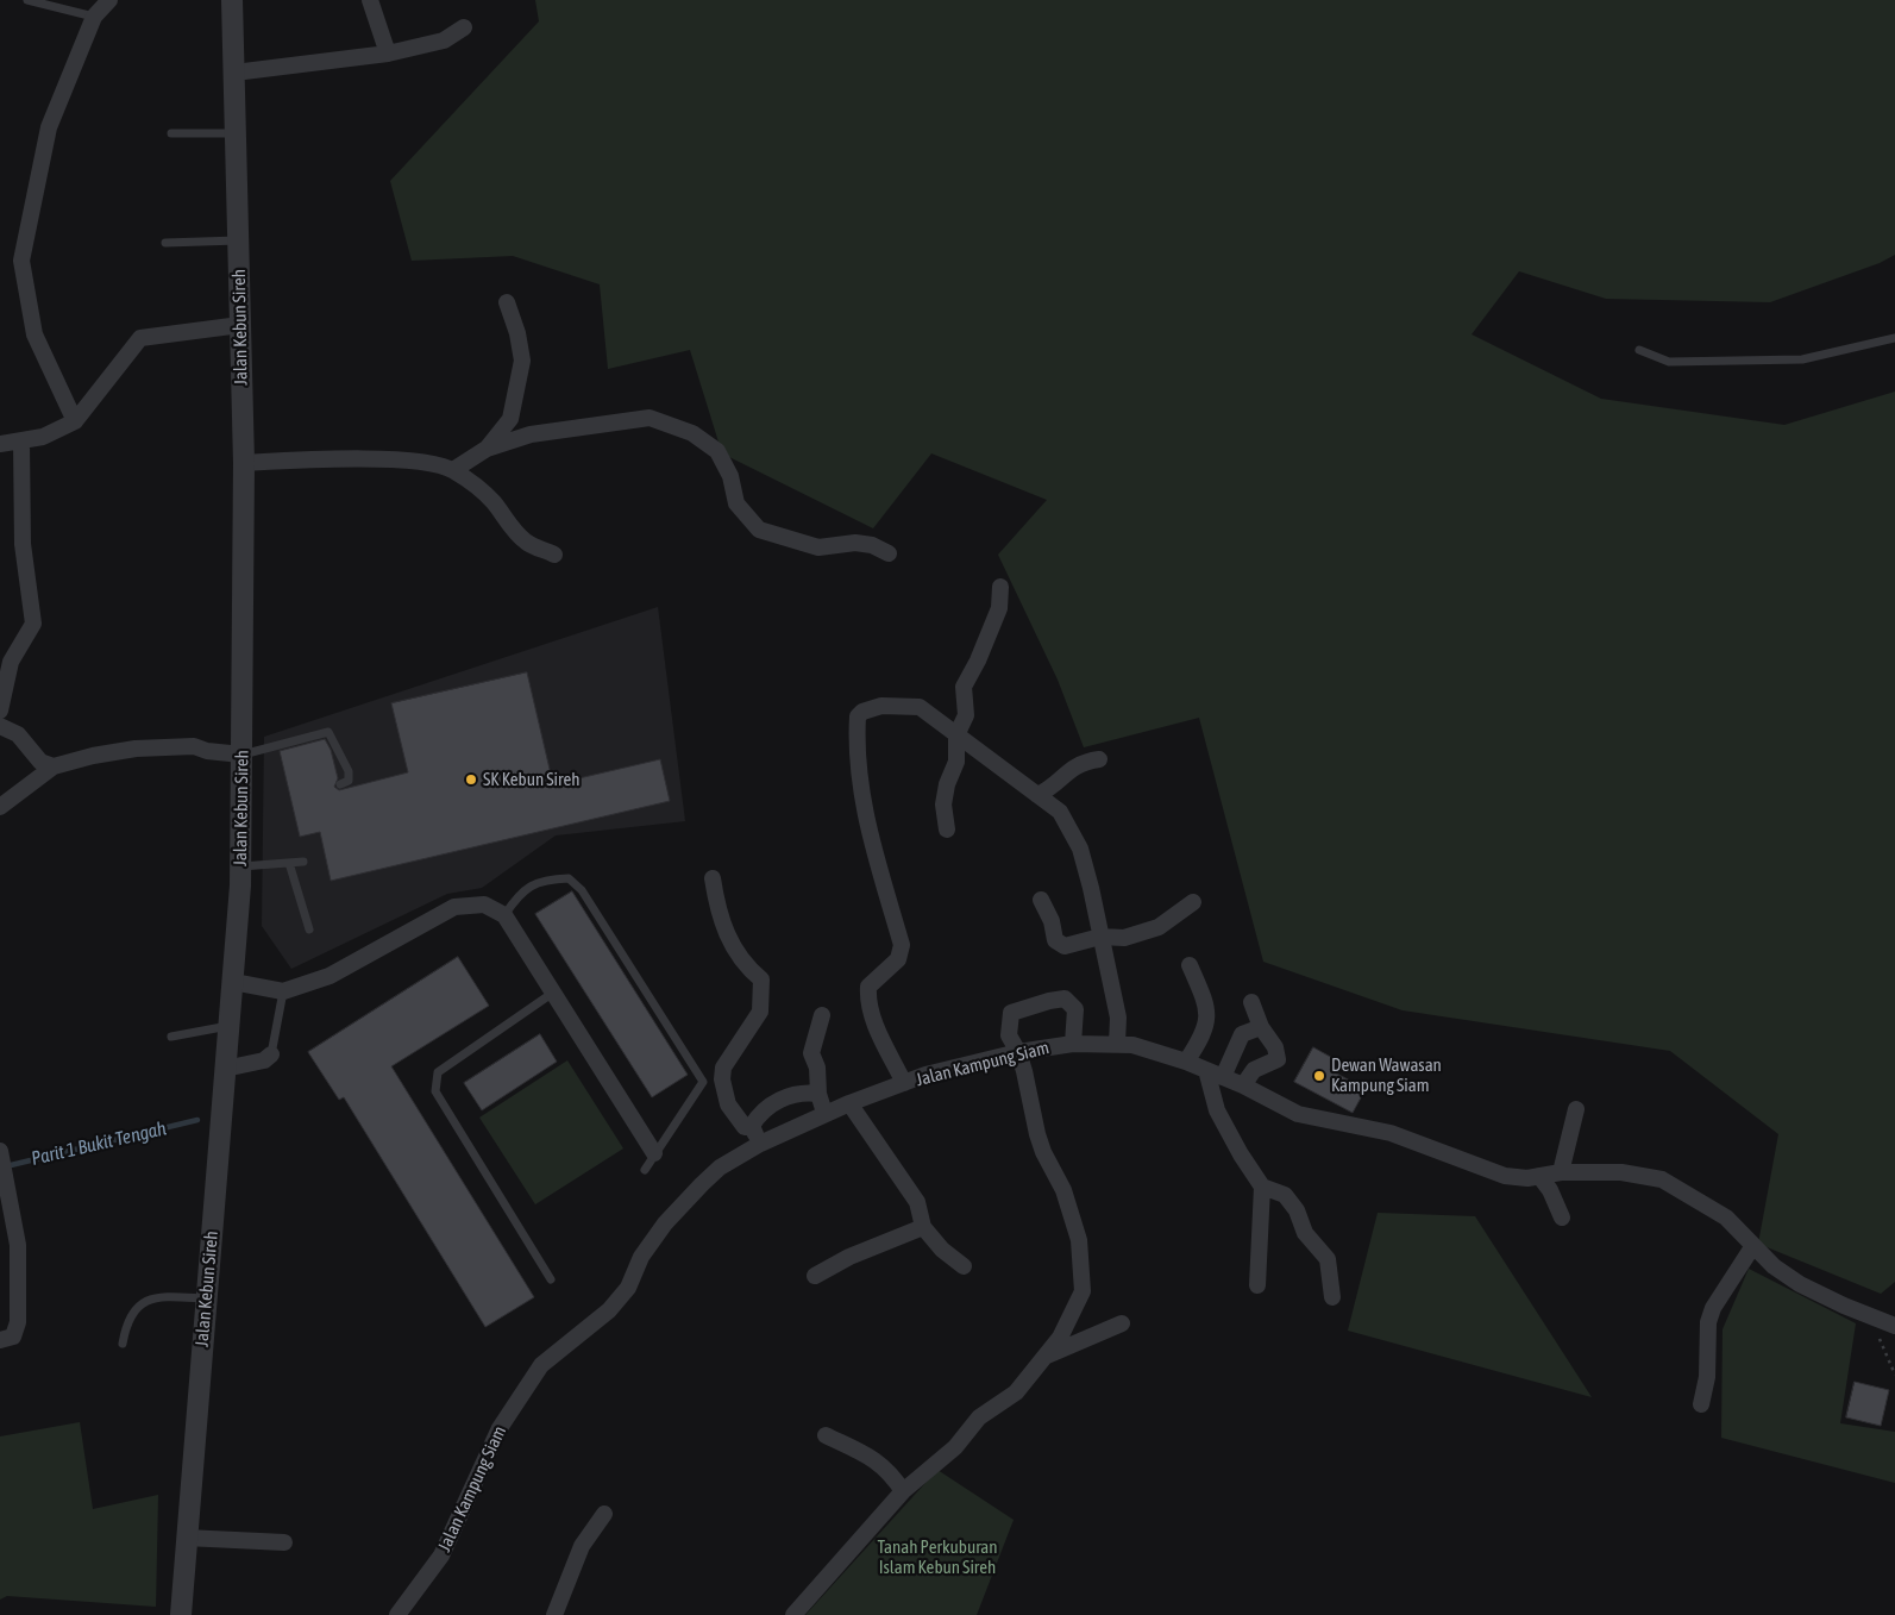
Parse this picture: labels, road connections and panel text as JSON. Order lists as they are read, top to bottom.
{
  "streets": {
    "street": ["Jalan Kebun Sireh", "Jalan Kampung Siam"]
  },
  "water": ["Parit 1 Bukit Tengah"],
  "parks": ["Tanah Perkuburan Islam Kebun Sireh"],
  "places": ["SK Kebun Sireh", "Dewan Wawasan Kampung Siam"]
}
